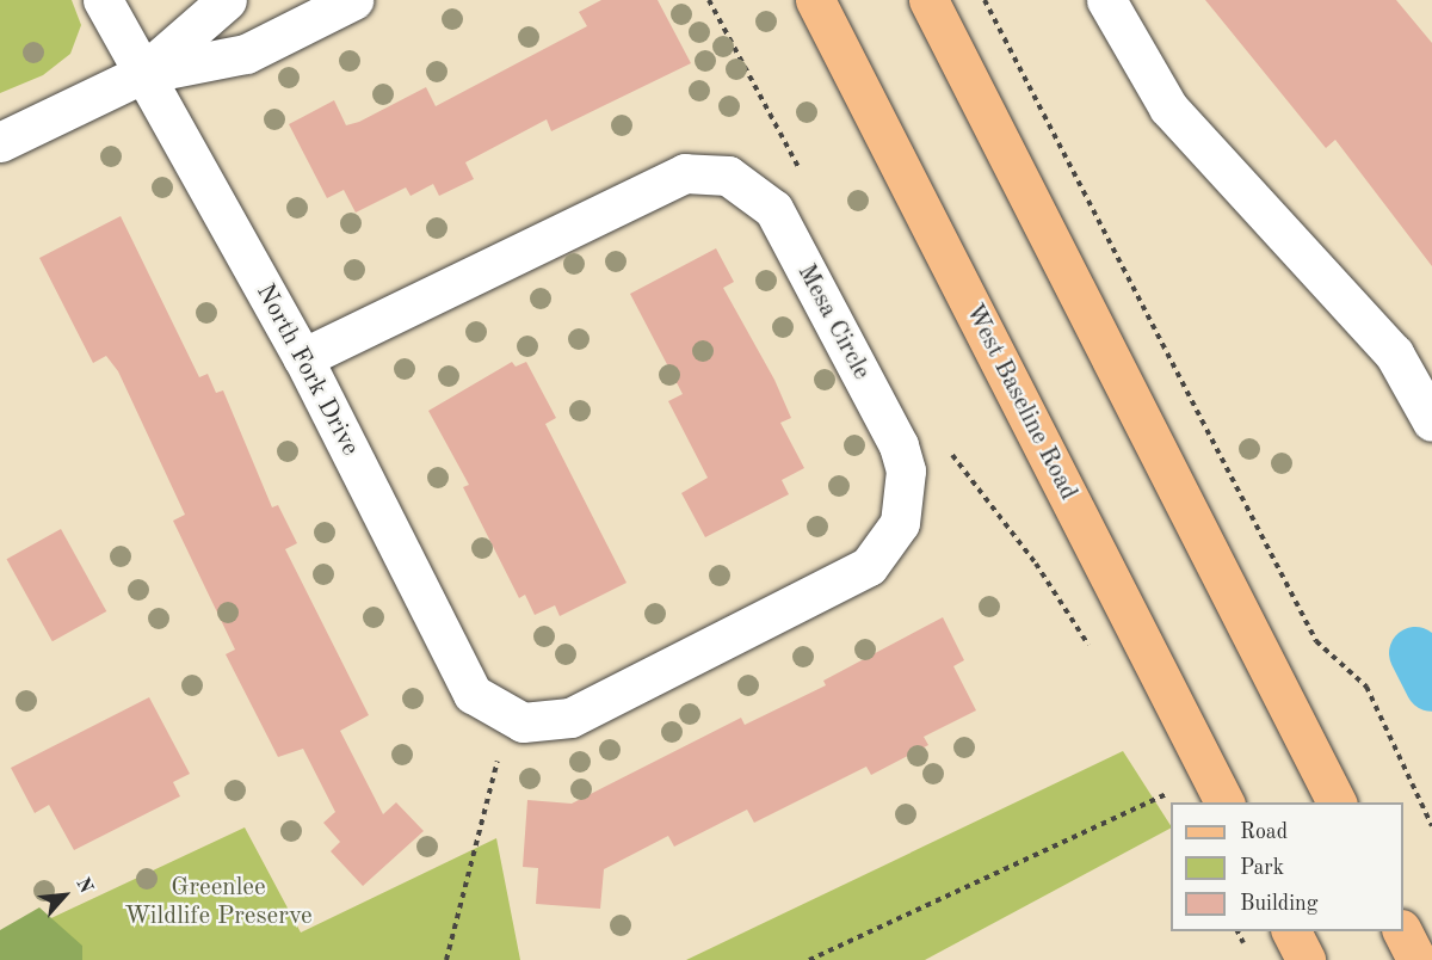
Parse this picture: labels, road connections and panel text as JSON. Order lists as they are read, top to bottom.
{
  "streets": {
    "main road": ["West Baseline Road"],
    "street": ["Mesa Circle", "North Fork Drive"]
  },
  "crossings": [
    ["Mesa Circle", "North Fork Drive"]
  ],
  "parks": ["Greenlee Wildlife Preserve"],
  "legend": ["Road", "Park", "Building"],
  "north": "top right"
}
